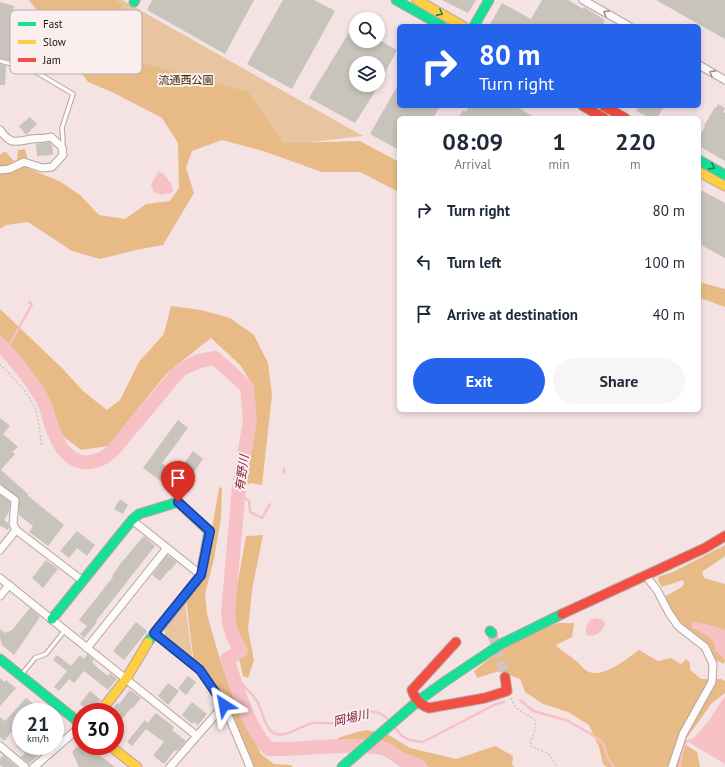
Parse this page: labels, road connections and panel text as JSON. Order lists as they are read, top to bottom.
{
  "water": ["有野川", "岡場川"],
  "parks": ["流通西公園"],
  "legend": ["Fast", "Slow", "Jam"],
  "page": {
    "turn": ["80 m", "Turn right"],
    "eta": [
      "08:09",
      "Arrival",
      "1",
      "min",
      "220",
      "m"
    ],
    "list": [
      {
        "name": "Turn right",
        "value": "80 m"
      },
      {
        "name": "Turn left",
        "value": "100 m"
      },
      {
        "name": "Arrive at destination",
        "value": "40 m"
      }
    ],
    "buttons": ["Exit", "Share"],
    "speed": "21 km/h",
    "limit": "30"
  }
}
